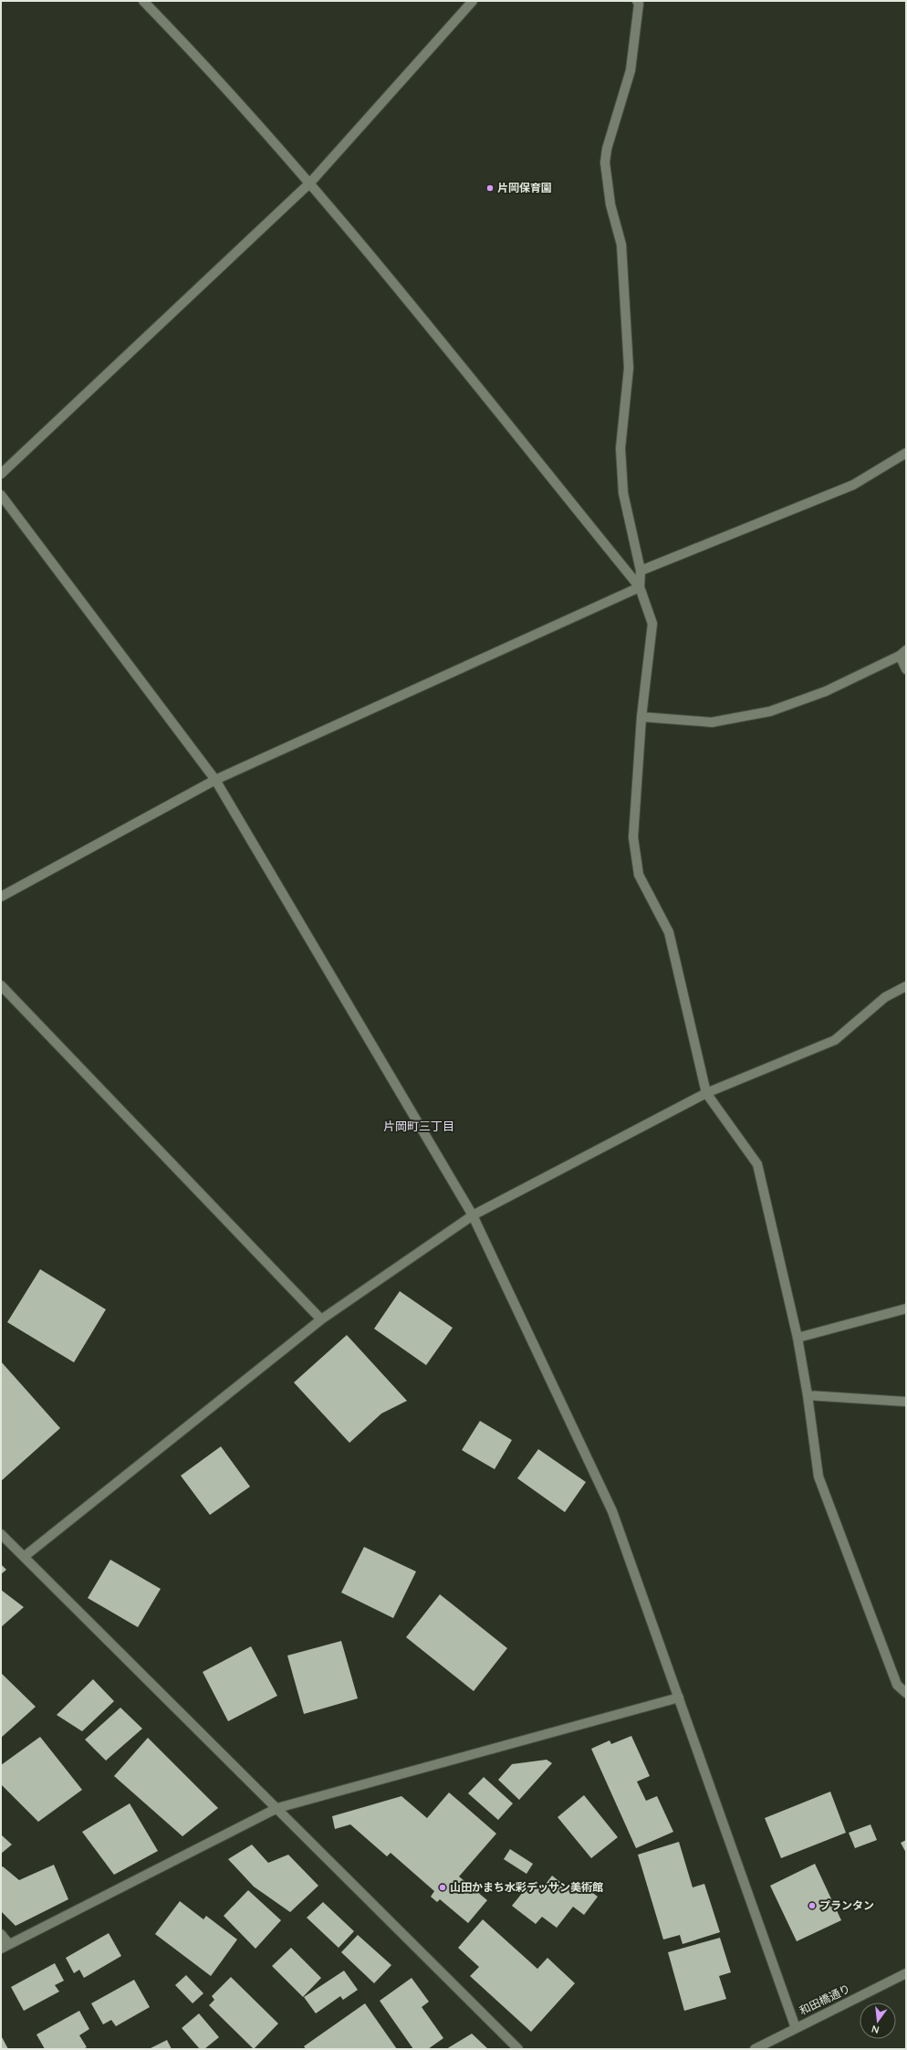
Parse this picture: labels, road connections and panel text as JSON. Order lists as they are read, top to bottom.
{
  "streets": {
    "street": ["和田橋通り"]
  },
  "districts": ["片岡町三丁目"],
  "places": ["片岡保育園", "山田かまち水彩デッサン美術館", "プランタン"],
  "north": "bottom"
}
